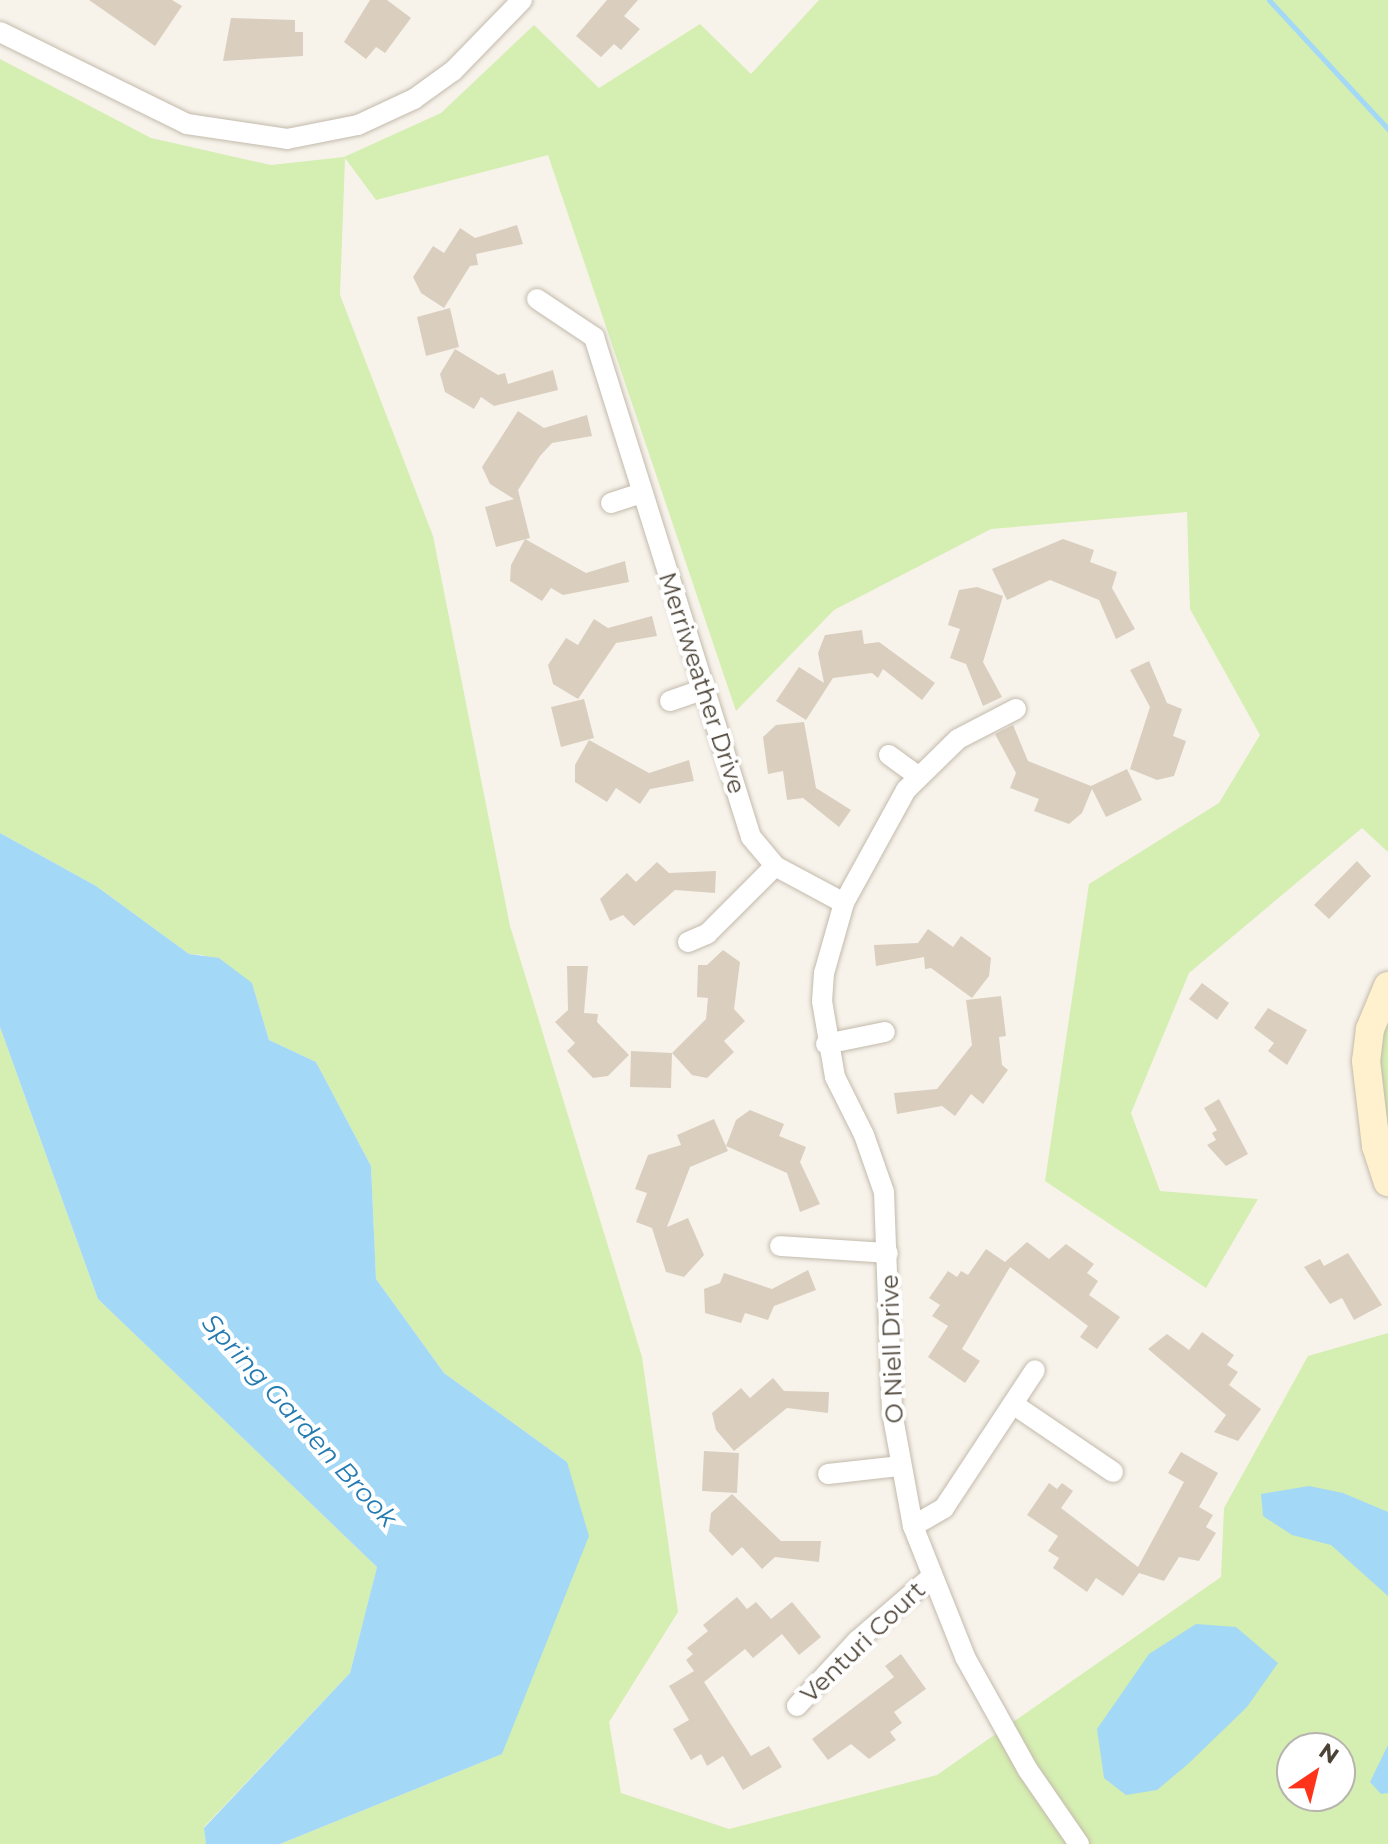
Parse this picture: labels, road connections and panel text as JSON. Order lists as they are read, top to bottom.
{
  "streets": {
    "street": ["Merriweather Drive", "O Niell Drive", "Venturi Court"]
  },
  "crossings": [
    ["O Niell Drive", "Venturi Court"]
  ],
  "water": ["Spring Garden Brook"],
  "north": "top right"
}
